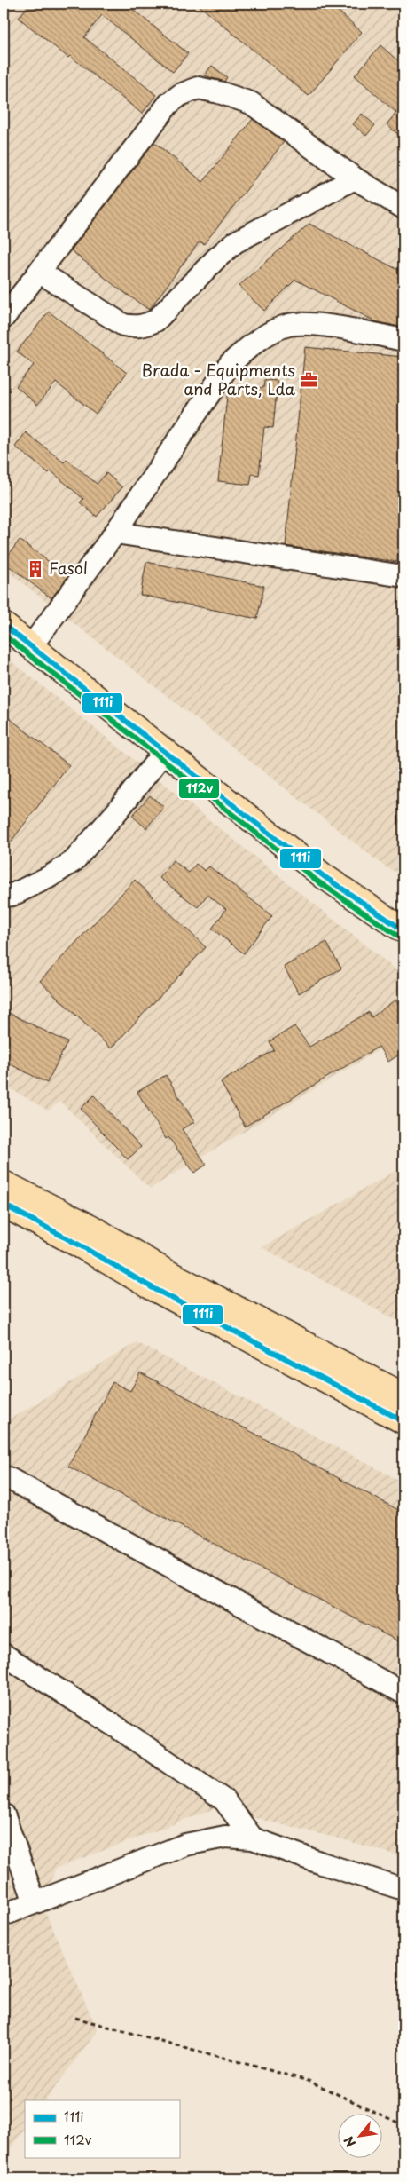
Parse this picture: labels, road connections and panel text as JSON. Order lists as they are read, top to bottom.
{
  "places": {
    "office": ["Brada - Equipments and Parts, Lda"],
    "building": ["Fasol"]
  },
  "lines": ["transit line 111i", "transit line 112v"],
  "legend": ["111i", "112v"],
  "north": "bottom left"
}
